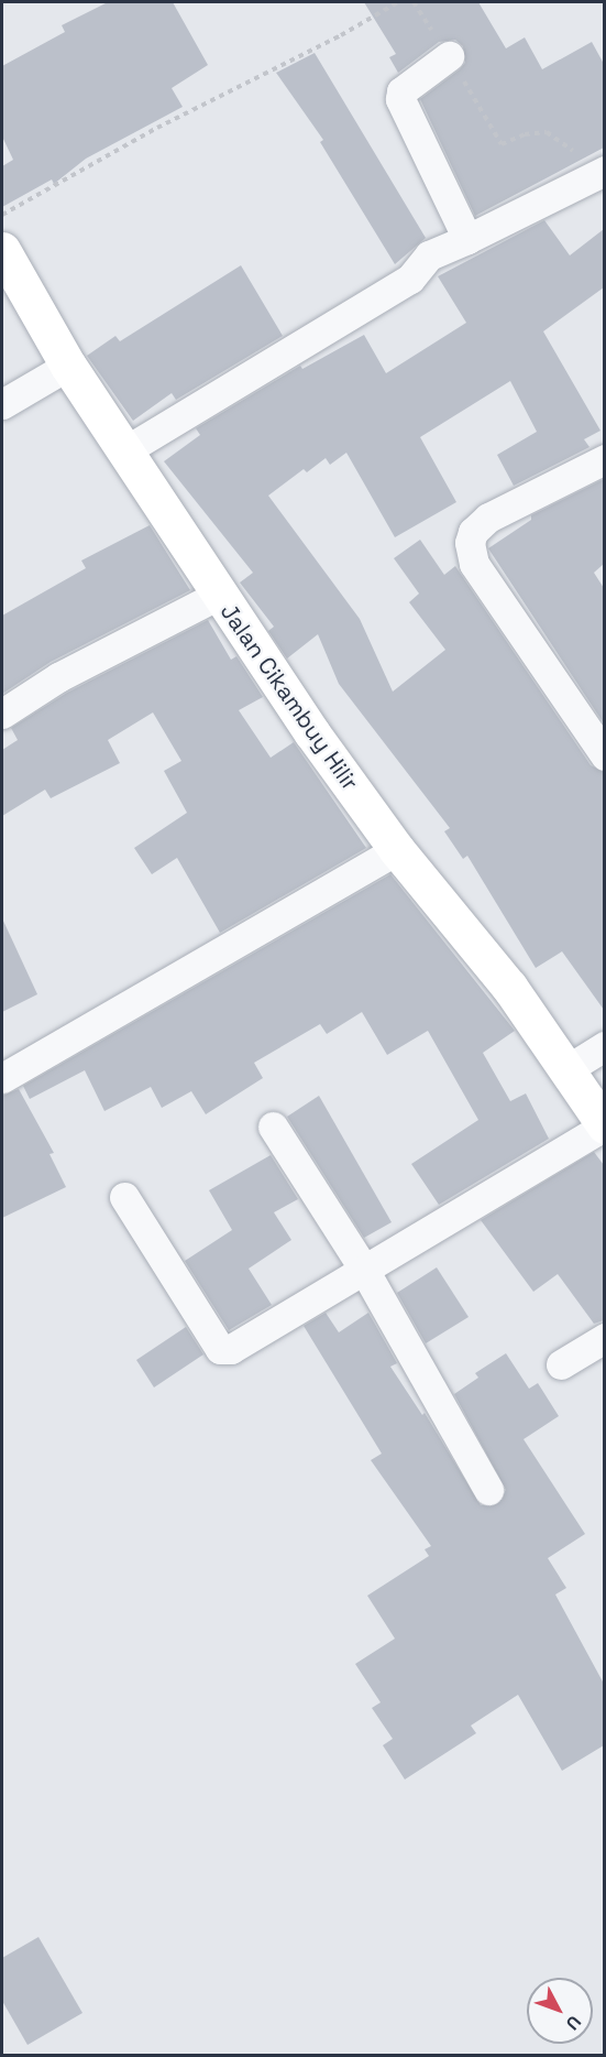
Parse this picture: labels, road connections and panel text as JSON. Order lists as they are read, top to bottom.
{
  "streets": {
    "street": ["Jalan Cikambuy Hilir"]
  },
  "north": "bottom right"
}
